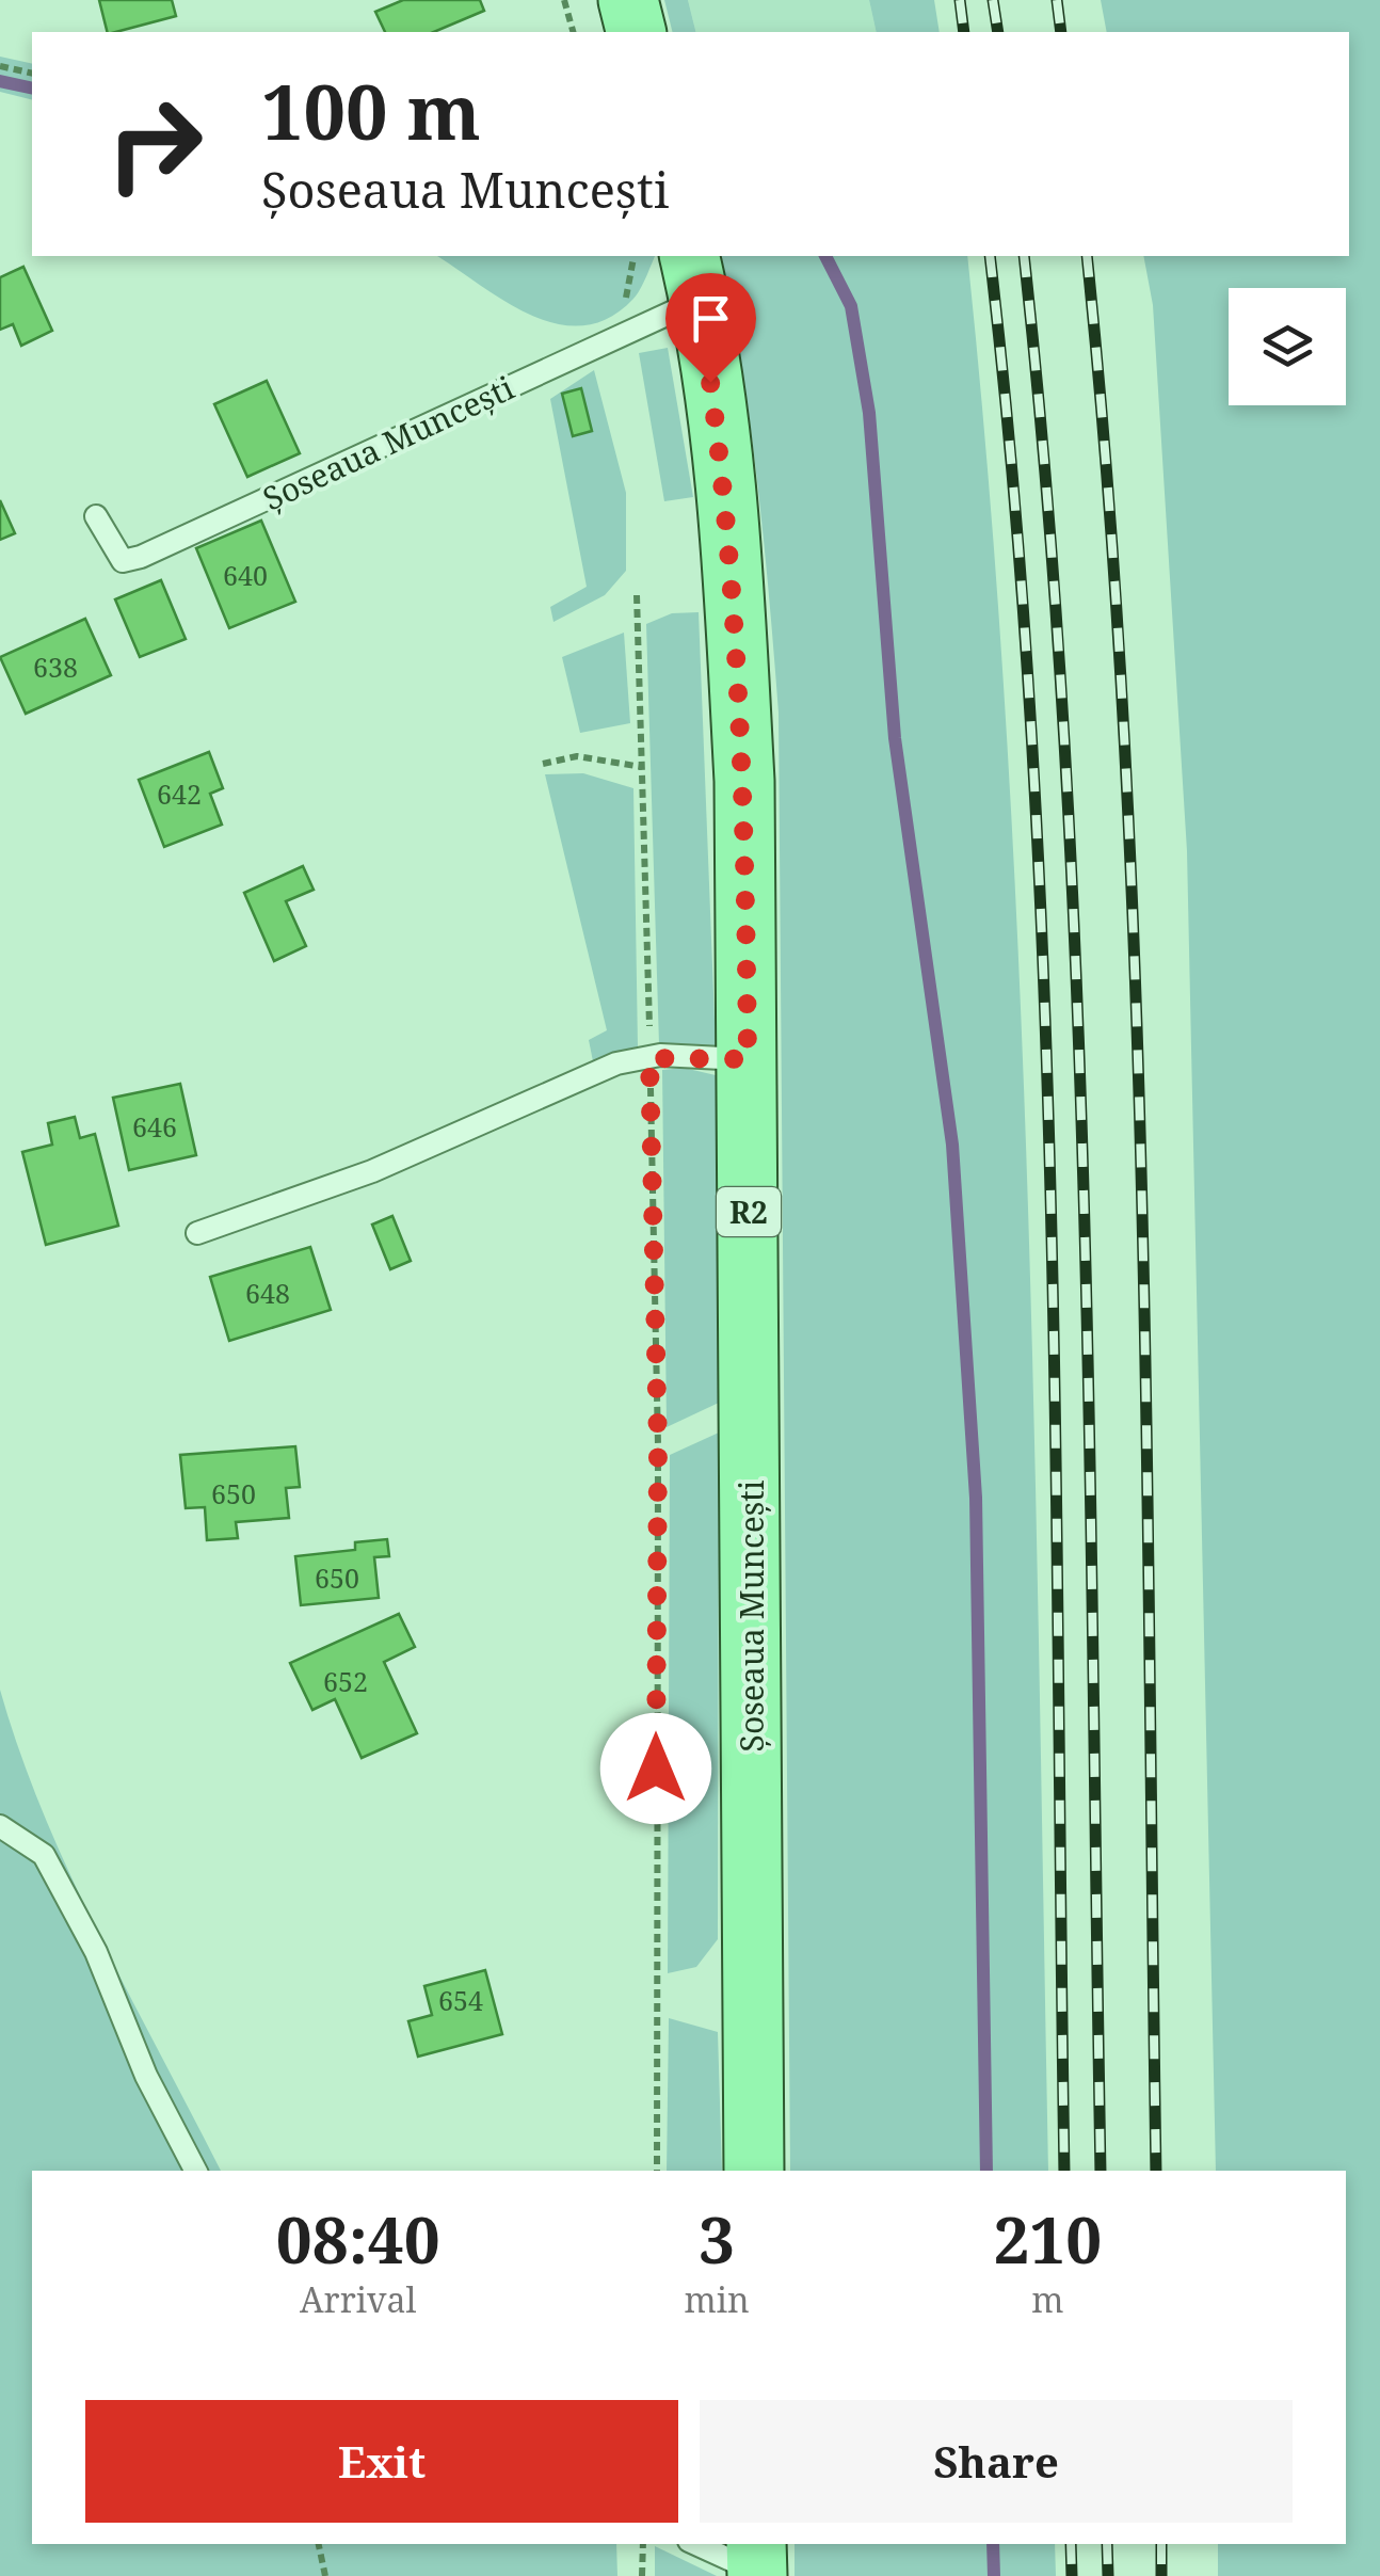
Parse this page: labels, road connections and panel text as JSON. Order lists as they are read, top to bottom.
{
  "streets": {
    "main road": ["Șoseaua Muncești", "R2"]
  },
  "house_numbers": [
    "640",
    "638",
    "642",
    "646",
    "648",
    "650",
    "650",
    "652",
    "654"
  ],
  "page": {
    "turn": ["100 m", "Șoseaua Muncești"],
    "eta": [
      "08:40",
      "Arrival",
      "3",
      "min",
      "210",
      "m"
    ],
    "buttons": ["Exit", "Share"]
  }
}
